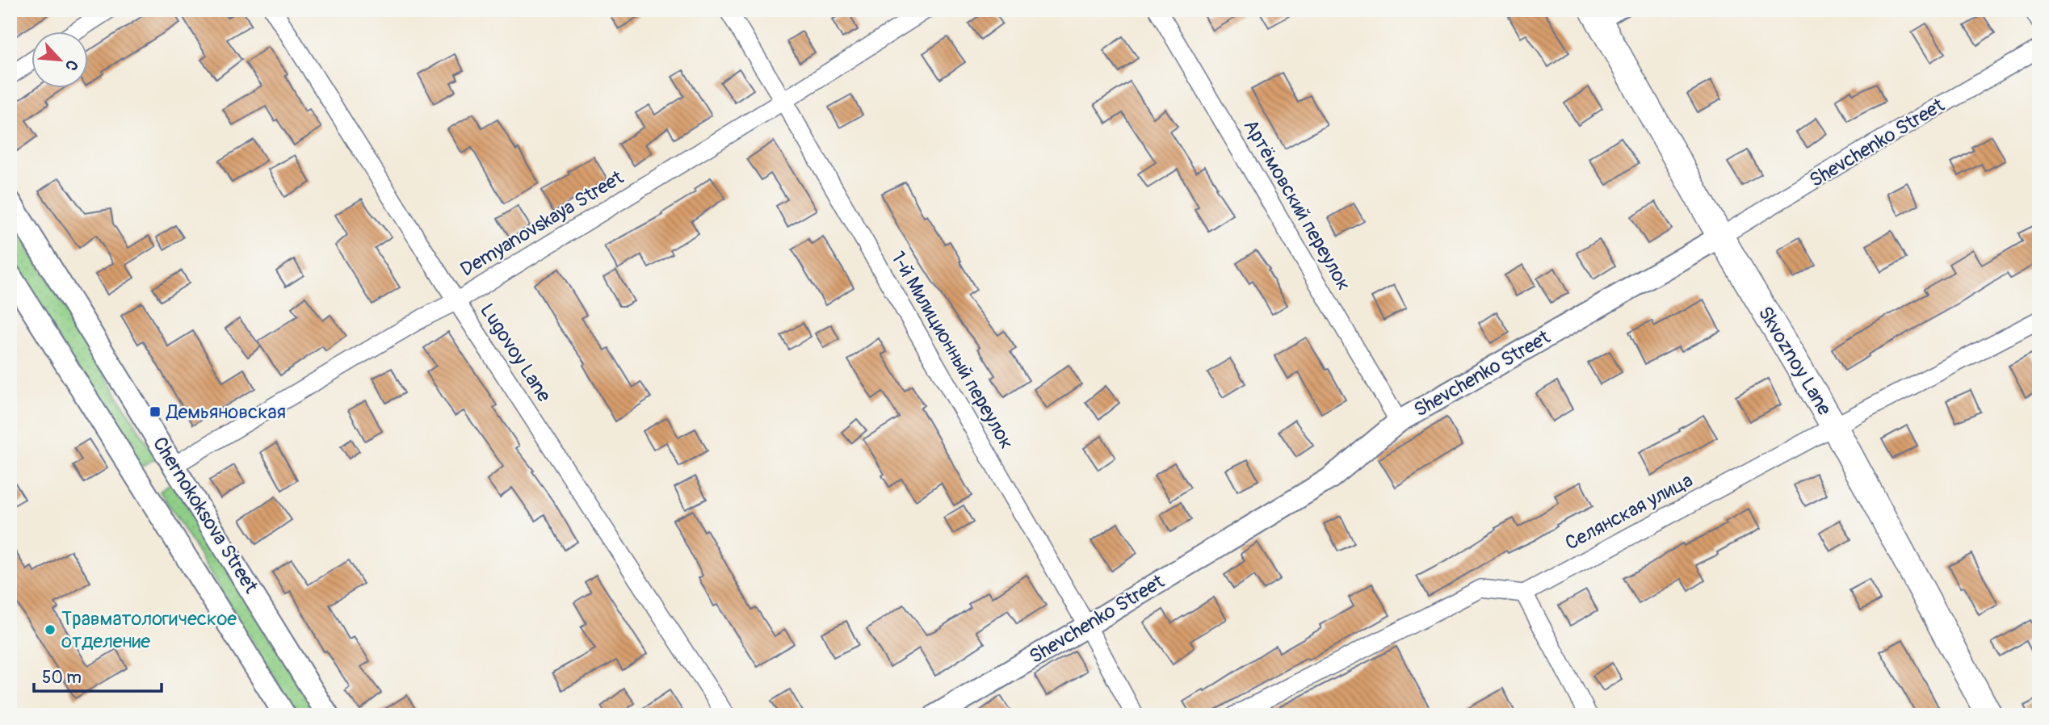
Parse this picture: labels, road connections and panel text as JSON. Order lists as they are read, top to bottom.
{
  "streets": {
    "main road": ["Skvoznoy Lane"],
    "street": [
      "Shevchenko Street",
      "Артёмовский переулок",
      "Demyanovskaya Street",
      "1-й Милиционный переулок",
      "Lugovoy Lane",
      "Селянская улица",
      "Chernokoksova Street"
    ]
  },
  "crossings": [
    ["Shevchenko Street", "Артёмовский переулок"],
    ["Shevchenko Street", "1-й Милиционный переулок"],
    ["Shevchenko Street", "Skvoznoy Lane"],
    ["Demyanovskaya Street", "1-й Милиционный переулок"],
    ["Demyanovskaya Street", "Lugovoy Lane"],
    ["Demyanovskaya Street", "Chernokoksova Street"],
    ["Skvoznoy Lane", "Селянская улица"]
  ],
  "places": {
    "transit": ["Демьяновская"],
    "other": ["Травматологическое отделение"]
  },
  "scale_bar": "50 m",
  "north": "bottom right"
}
